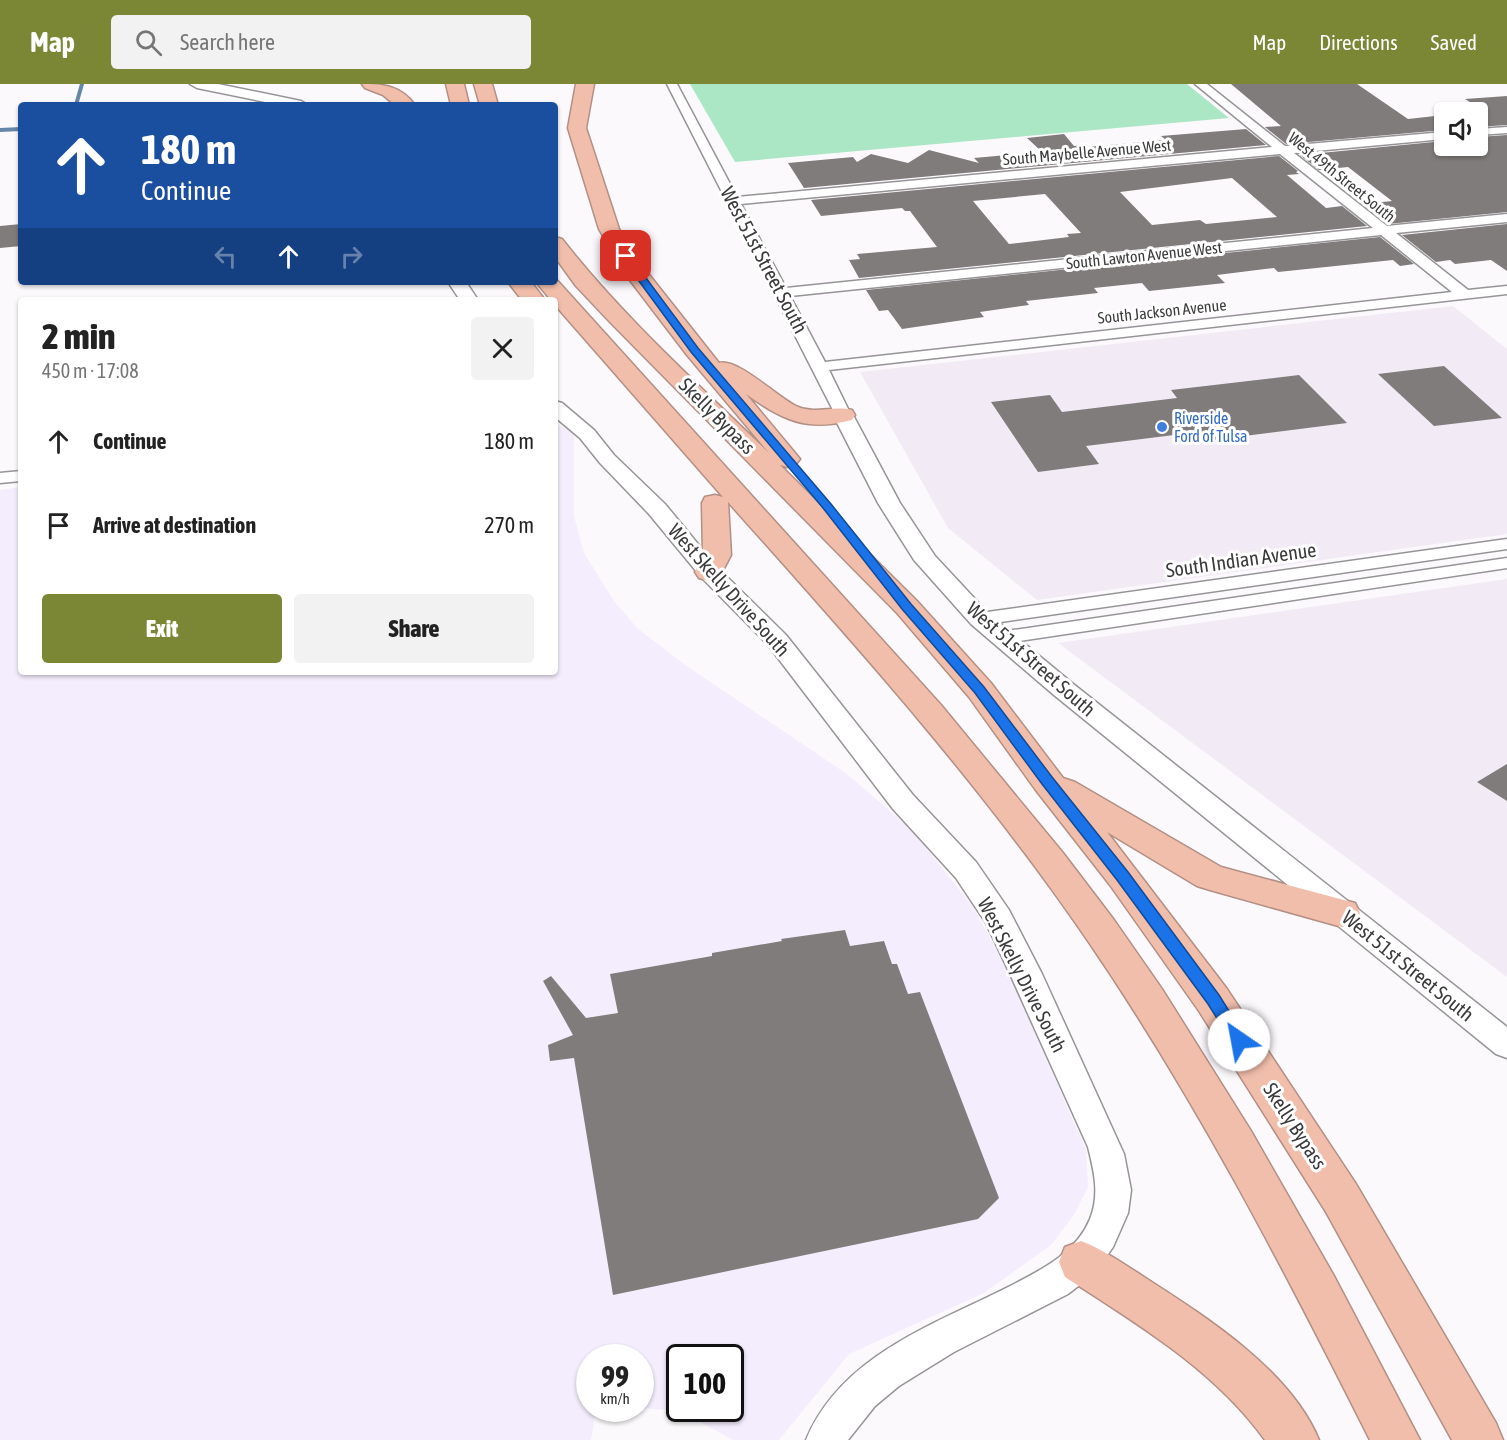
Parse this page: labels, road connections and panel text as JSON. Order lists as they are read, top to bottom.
{
  "streets": {
    "highway": ["Skelly Bypass"],
    "street": [
      "South Maybelle Avenue West",
      "West 49th Street South",
      "South Lawton Avenue West",
      "West 51st Street South",
      "South Jackson Avenue",
      "South Indian Avenue",
      "West Skelly Drive South"
    ]
  },
  "crossings": [
    ["South Maybelle Avenue West", "West 49th Street South"],
    ["South Maybelle Avenue West", "West 51st Street South"],
    ["West 49th Street South", "South Lawton Avenue West"],
    ["West 49th Street South", "South Jackson Avenue"],
    ["South Lawton Avenue West", "West 51st Street South"],
    ["West 51st Street South", "South Jackson Avenue"],
    ["West 51st Street South", "South Indian Avenue"]
  ],
  "places": ["Riverside Ford of Tulsa"],
  "page": {
    "header": "Map",
    "search": "Search here",
    "nav": ["Map", "Directions", "Saved"],
    "turn": ["180 m", "Continue"],
    "heading": ["2 min", "450 m · 17:08"],
    "list": [
      {
        "name": "Continue",
        "value": "180 m"
      },
      {
        "name": "Arrive at destination",
        "value": "270 m"
      }
    ],
    "buttons": ["Exit", "Share"],
    "speed": "99 km/h",
    "limit": "100"
  }
}
